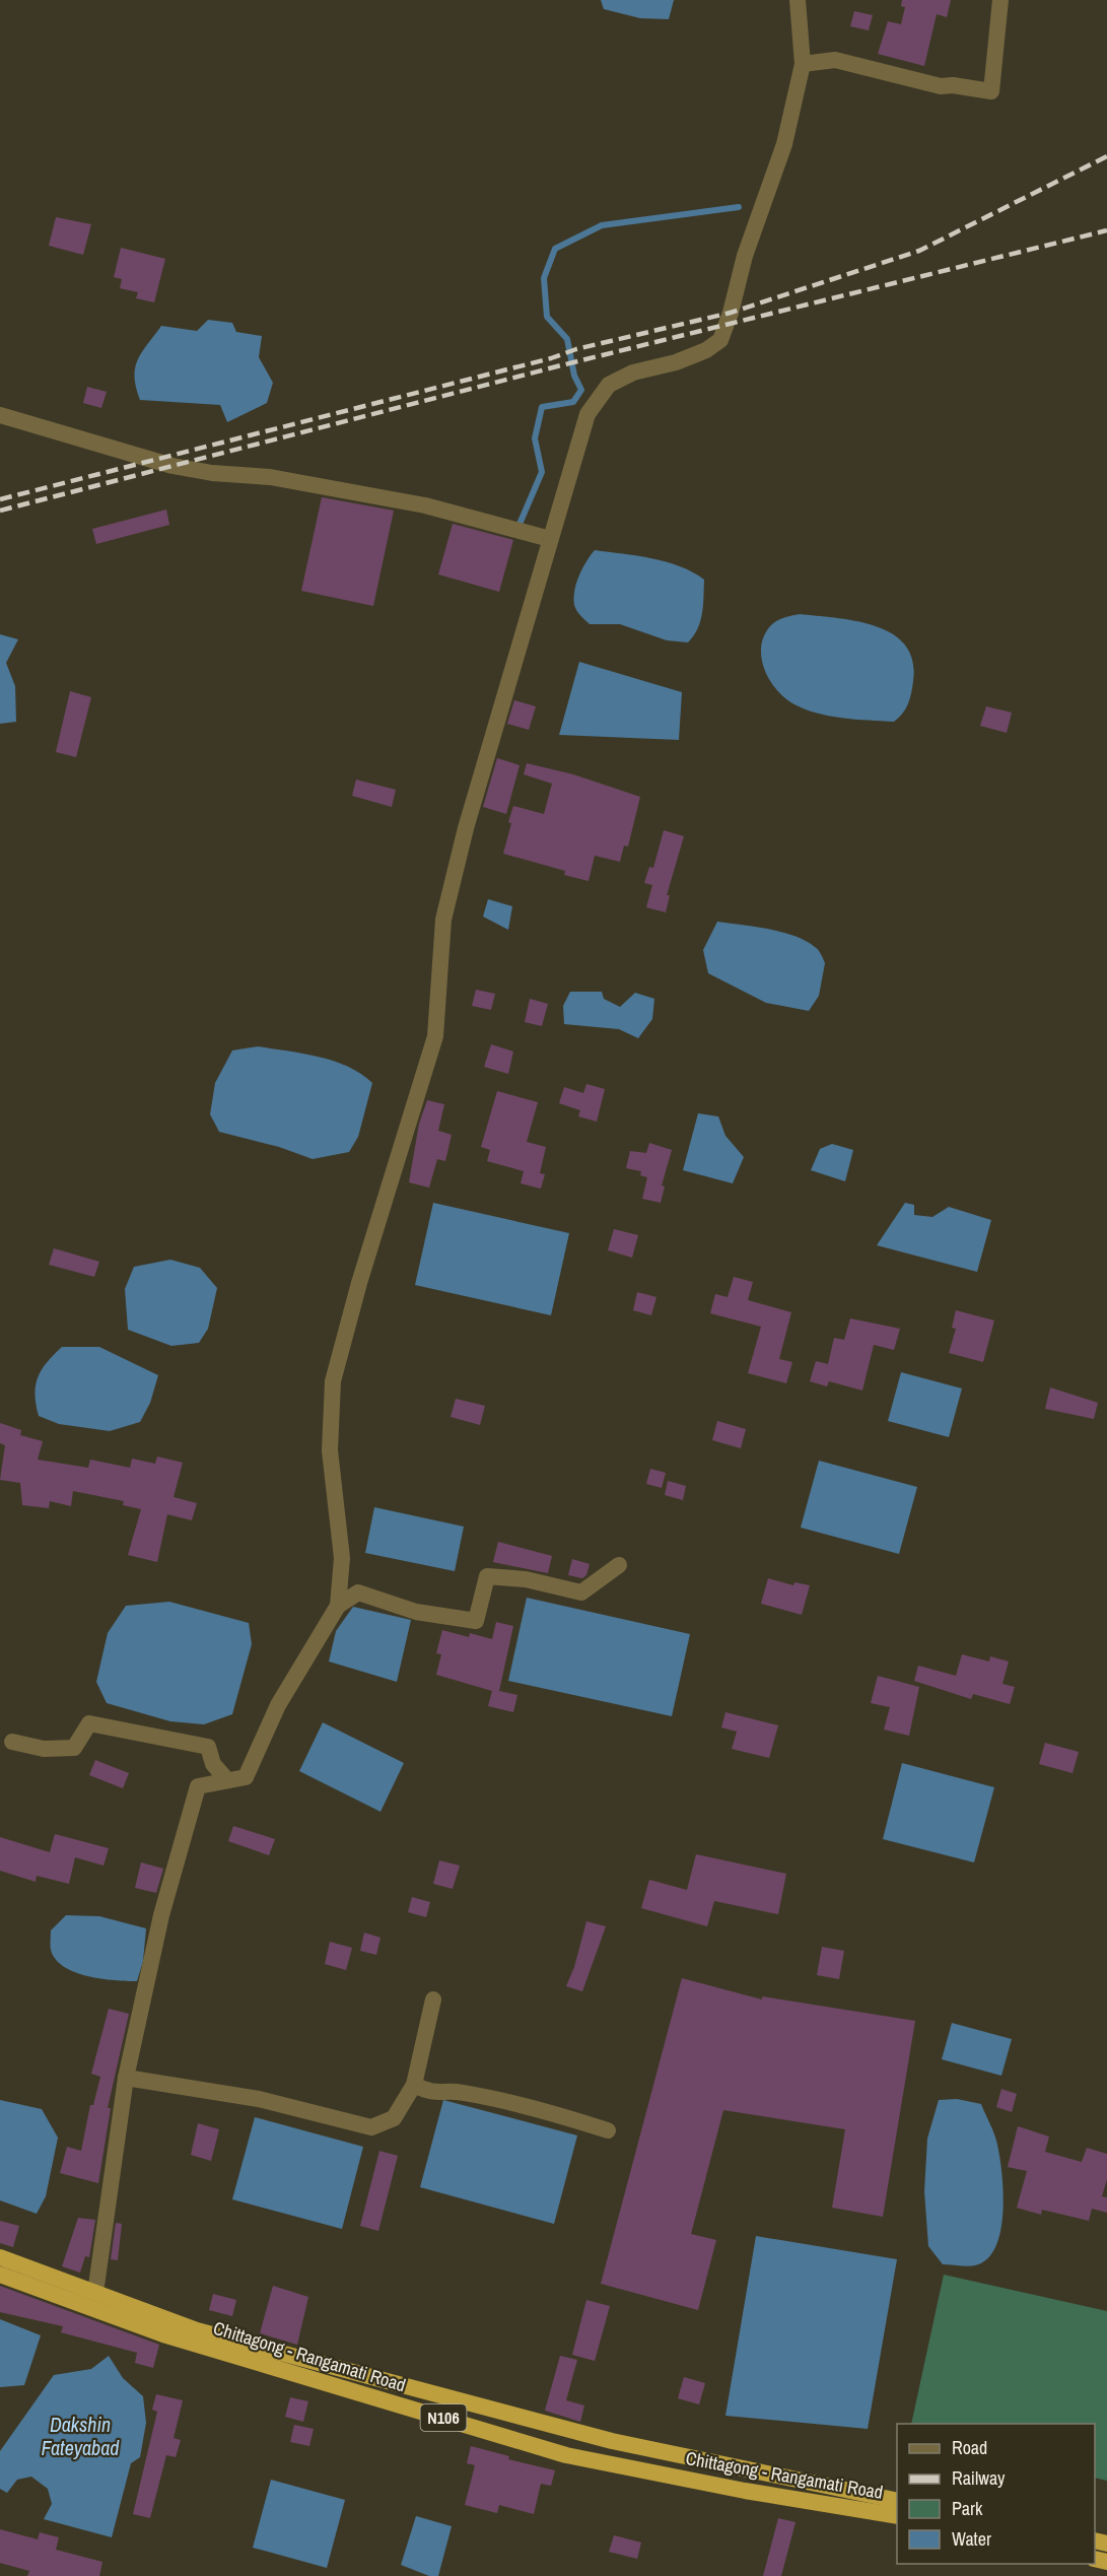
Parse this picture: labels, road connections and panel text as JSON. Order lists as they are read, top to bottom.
{
  "streets": {
    "highway": ["Chittagong - Rangamati Road", "N106"]
  },
  "water": ["Dakshin Fateyabad"],
  "legend": [
    "Road",
    "Railway",
    "Park",
    "Water"
  ]
}
